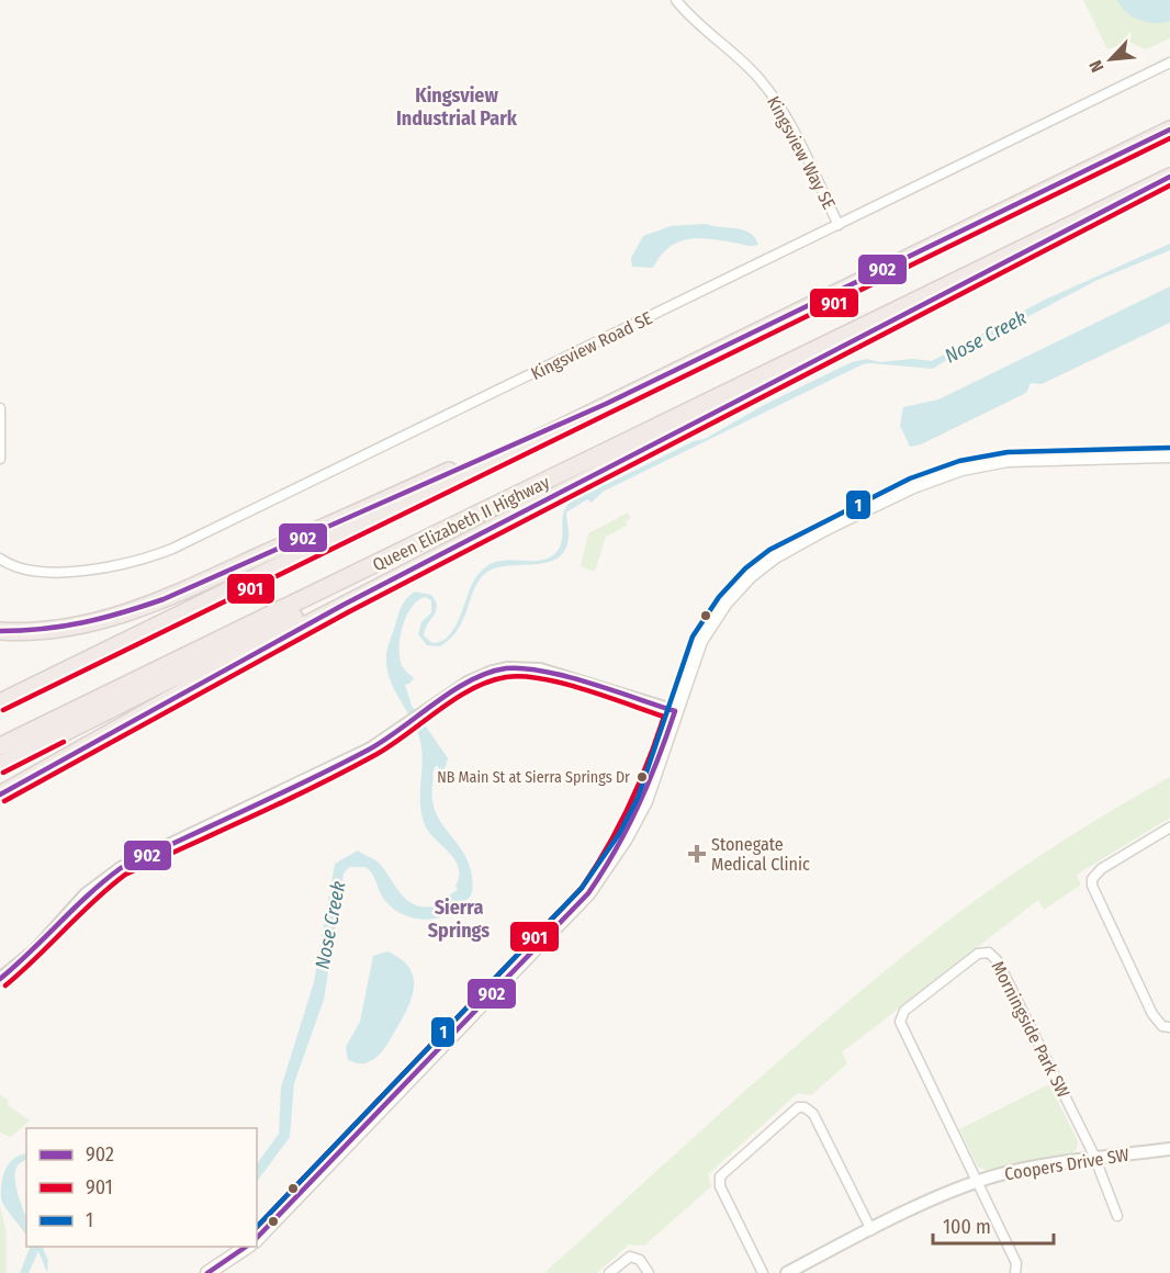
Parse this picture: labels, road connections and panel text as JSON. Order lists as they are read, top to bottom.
{
  "streets": {
    "highway": ["Queen Elizabeth II Highway"],
    "street": [
      "Kingsview Way SE",
      "Kingsview Road SE",
      "Morningside Park SW",
      "Coopers Drive SW"
    ]
  },
  "crossings": [
    ["Kingsview Way SE", "Kingsview Road SE"],
    ["Morningside Park SW", "Coopers Drive SW"]
  ],
  "districts": ["Kingsview Industrial Park", "Sierra Springs"],
  "water": ["Nose Creek"],
  "places": {
    "other": ["NB Main St at Sierra Springs Dr"],
    "health": ["Stonegate Medical Clinic"]
  },
  "lines": ["transit line 902", "transit line 901", "transit line 1"],
  "legend": ["902", "901", "1"],
  "scale_bar": "100 m",
  "north": "bottom left"
}
